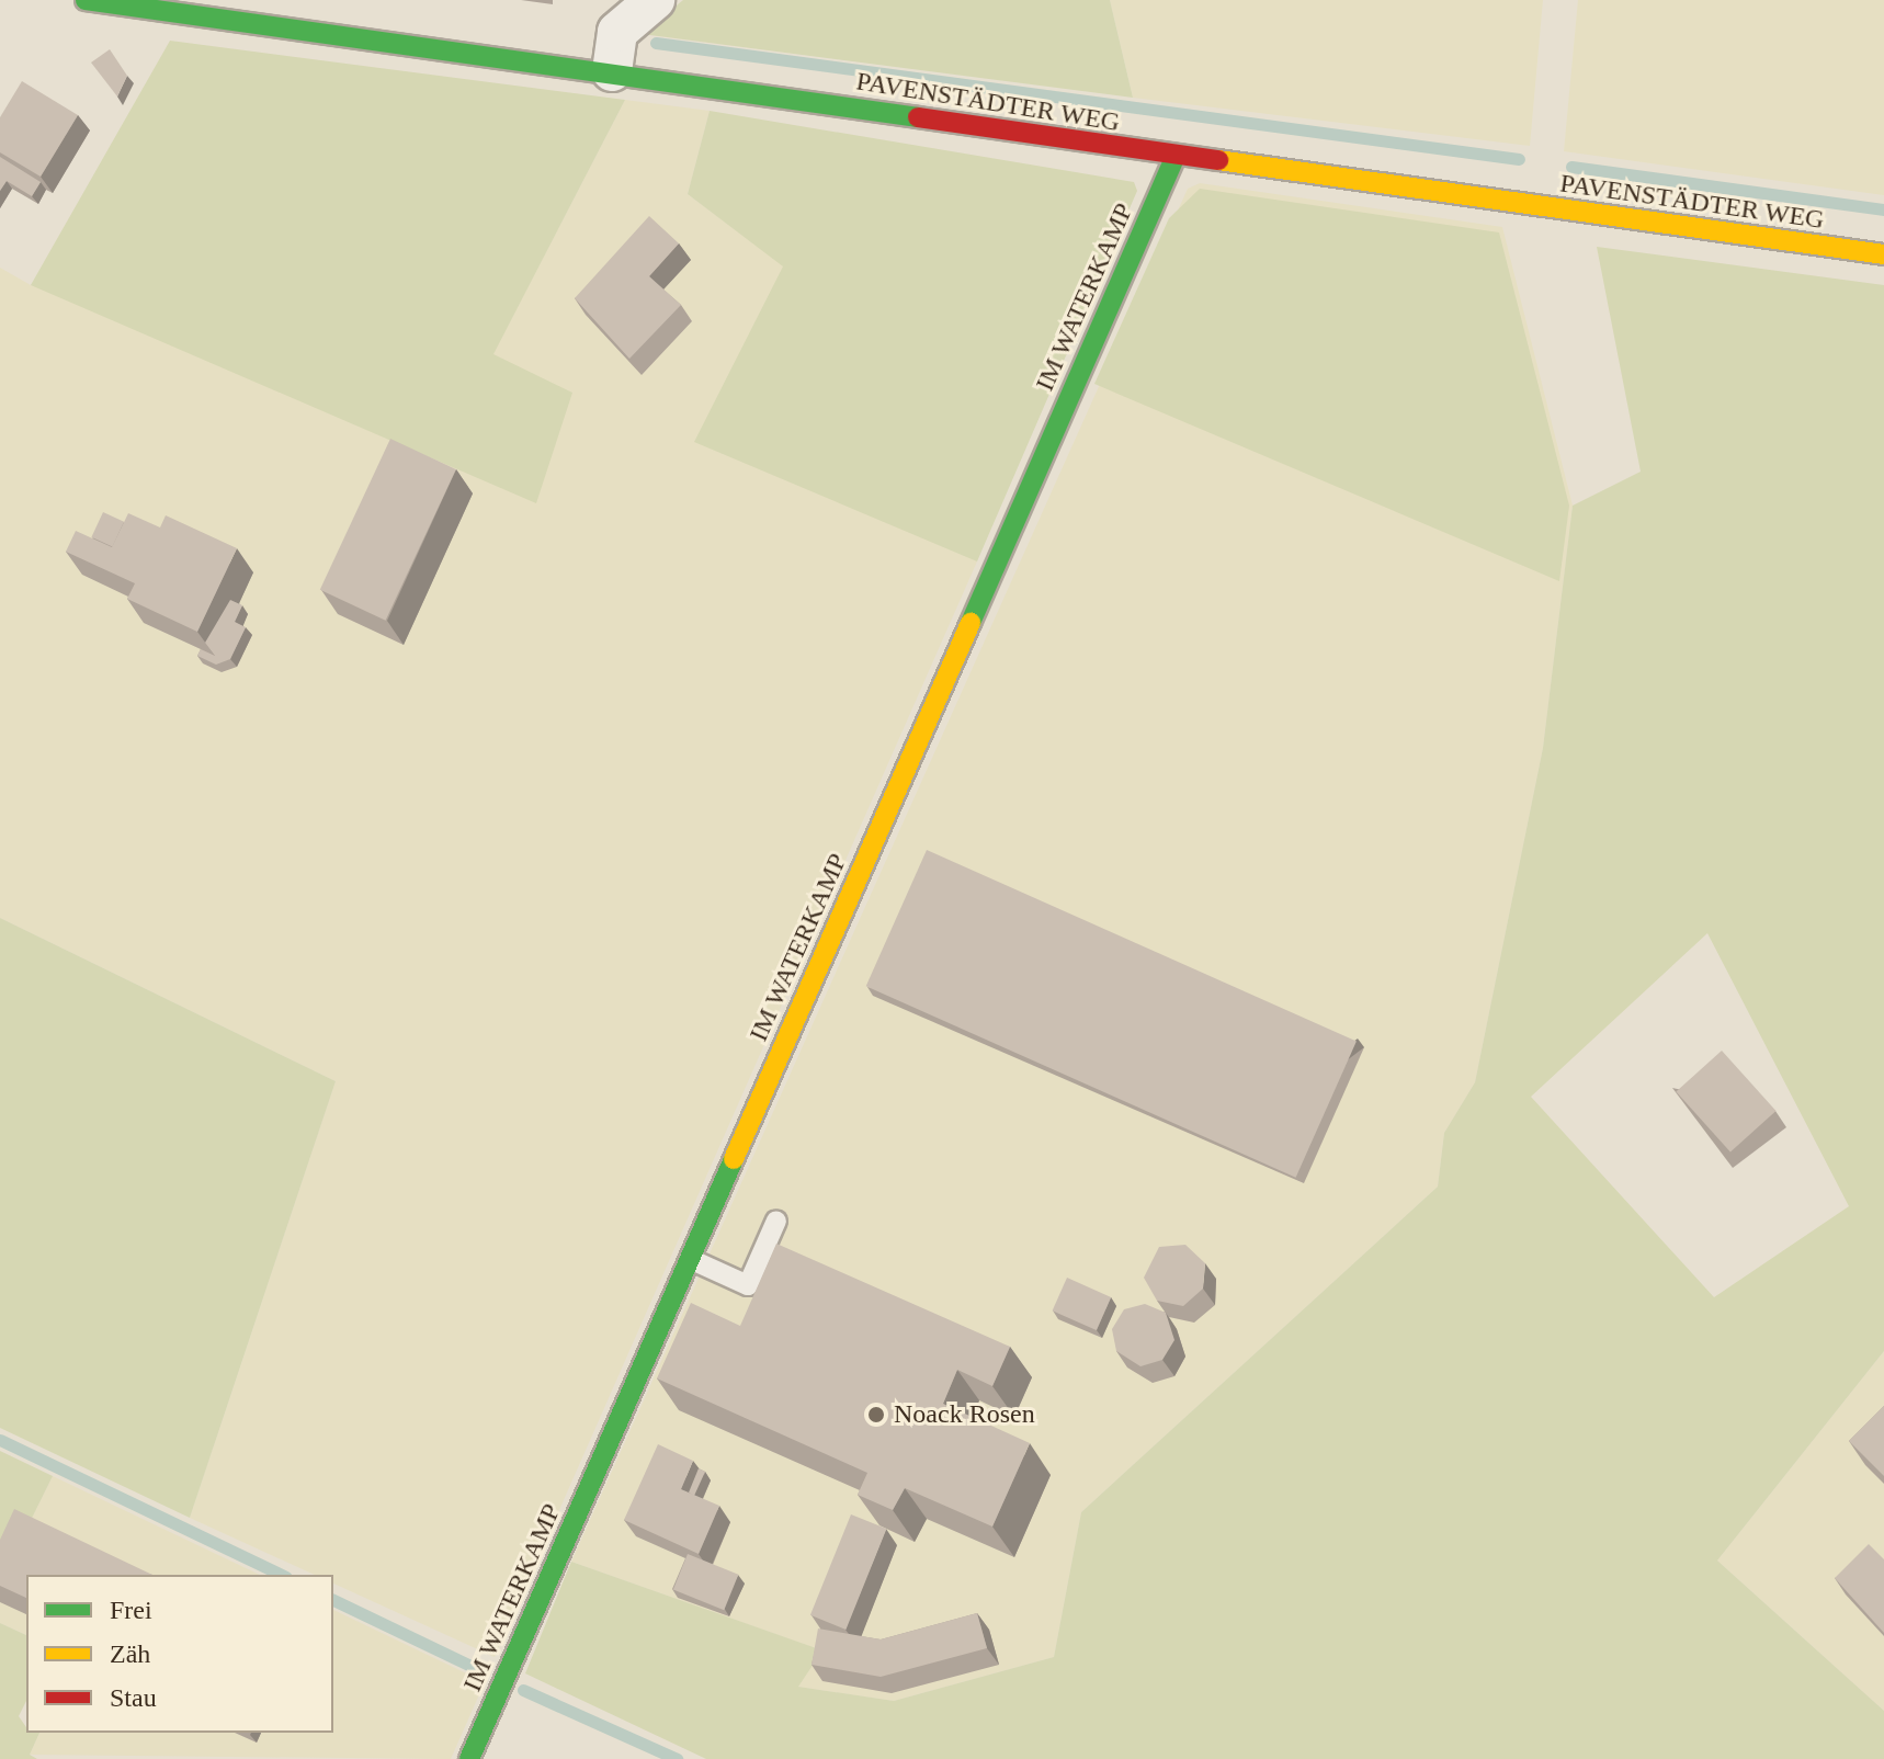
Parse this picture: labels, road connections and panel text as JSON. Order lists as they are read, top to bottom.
{
  "streets": {
    "street": ["PAVENSTÄDTER WEG", "IM WATERKAMP"]
  },
  "crossings": [
    ["PAVENSTÄDTER WEG", "IM WATERKAMP"]
  ],
  "places": ["Noack Rosen"],
  "legend": ["Frei", "Zäh", "Stau"]
}
